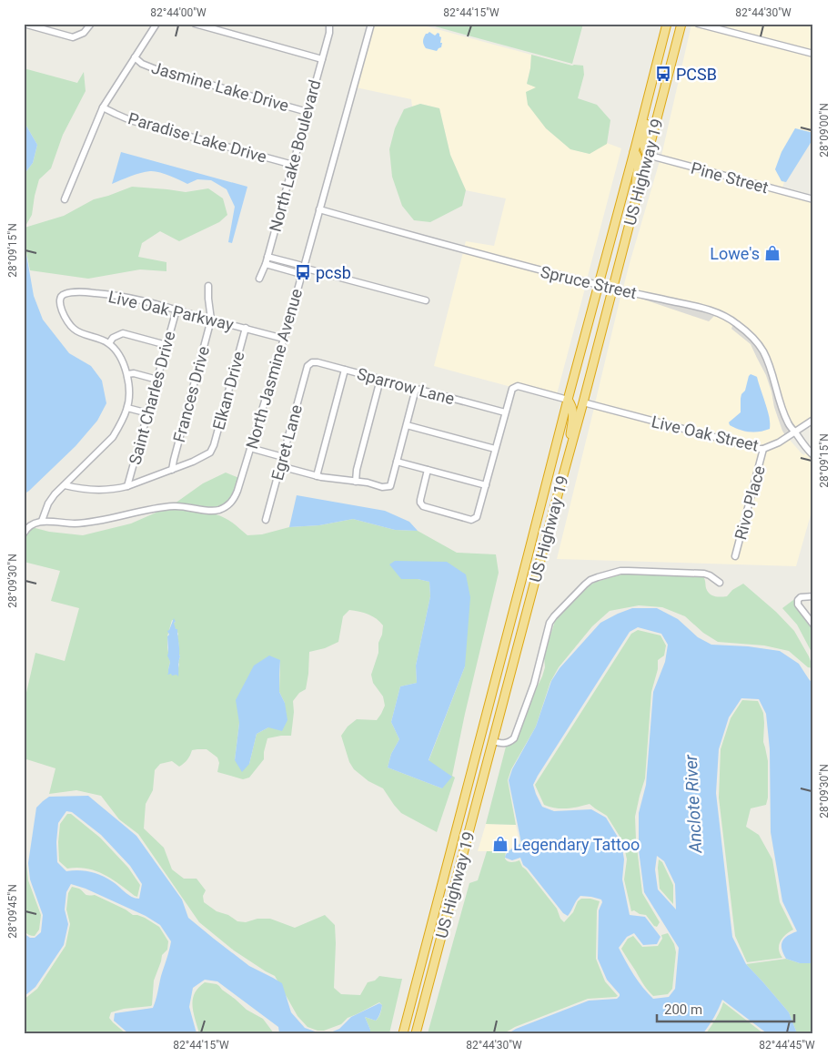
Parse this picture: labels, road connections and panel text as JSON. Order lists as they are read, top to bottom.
{
  "streets": {
    "highway": ["US Highway 19"],
    "street": [
      "Jasmine Lake Drive",
      "Paradise Lake Drive",
      "North Lake Boulevard",
      "Pine Street",
      "Spruce Street",
      "Live Oak Parkway",
      "North Jasmine Avenue",
      "Sparrow Lane",
      "Elkan Drive",
      "Frances Drive",
      "Saint Charles Drive",
      "Live Oak Street",
      "Egret Lane",
      "Rivo Place"
    ]
  },
  "crossings": [
    ["Jasmine Lake Drive", "North Lake Boulevard"],
    ["Paradise Lake Drive", "North Lake Boulevard"],
    ["US Highway 19", "Pine Street"],
    ["US Highway 19", "Spruce Street"],
    ["US Highway 19", "Live Oak Street"],
    ["Spruce Street", "North Jasmine Avenue"],
    ["Spruce Street", "Live Oak Street"],
    ["Live Oak Parkway", "North Jasmine Avenue"],
    ["Live Oak Parkway", "Elkan Drive"],
    ["Live Oak Parkway", "Frances Drive"],
    ["Live Oak Parkway", "Saint Charles Drive"],
    ["Sparrow Lane", "Egret Lane"],
    ["Elkan Drive", "Frances Drive"],
    ["Live Oak Street", "Rivo Place"]
  ],
  "water": ["Anclote River"],
  "places": {
    "bus stop": ["PCSB", "pcsb"],
    "shop": ["Lowe's", "Legendary Tattoo"]
  },
  "scale_bar": "200 m",
  "coordinates": [
    "82°44'00\"W",
    "82°44'15\"W",
    "82°44'30\"W",
    "28°09'00\"N",
    "28°09'15\"N",
    "28°09'30\"N",
    "28°09'45\"N",
    "82°44'45\"W"
  ]
}
